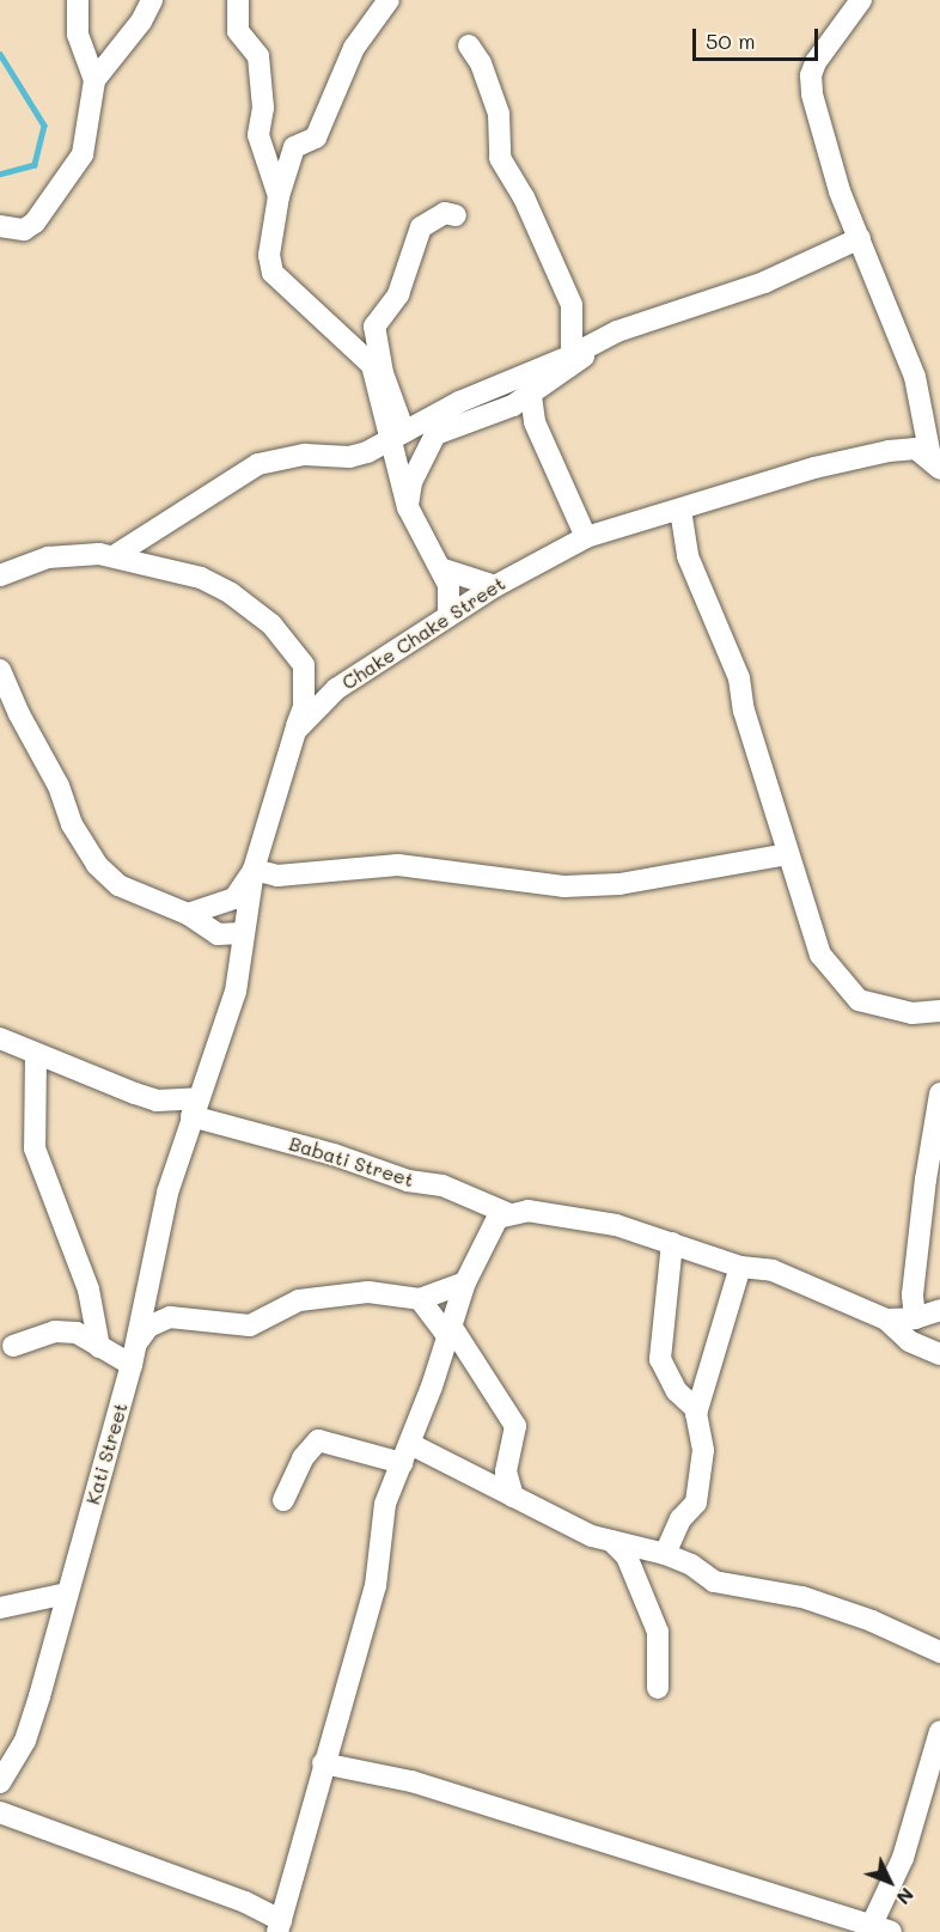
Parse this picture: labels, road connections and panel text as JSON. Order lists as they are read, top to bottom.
{
  "streets": {
    "street": ["Chake Chake Street", "Babati Street", "Kati Street"]
  },
  "crossings": [
    ["Chake Chake Street", "Babati Street"],
    ["Chake Chake Street", "Kati Street"],
    ["Babati Street", "Kati Street"]
  ],
  "scale_bar": "50 m",
  "north": "bottom right"
}
